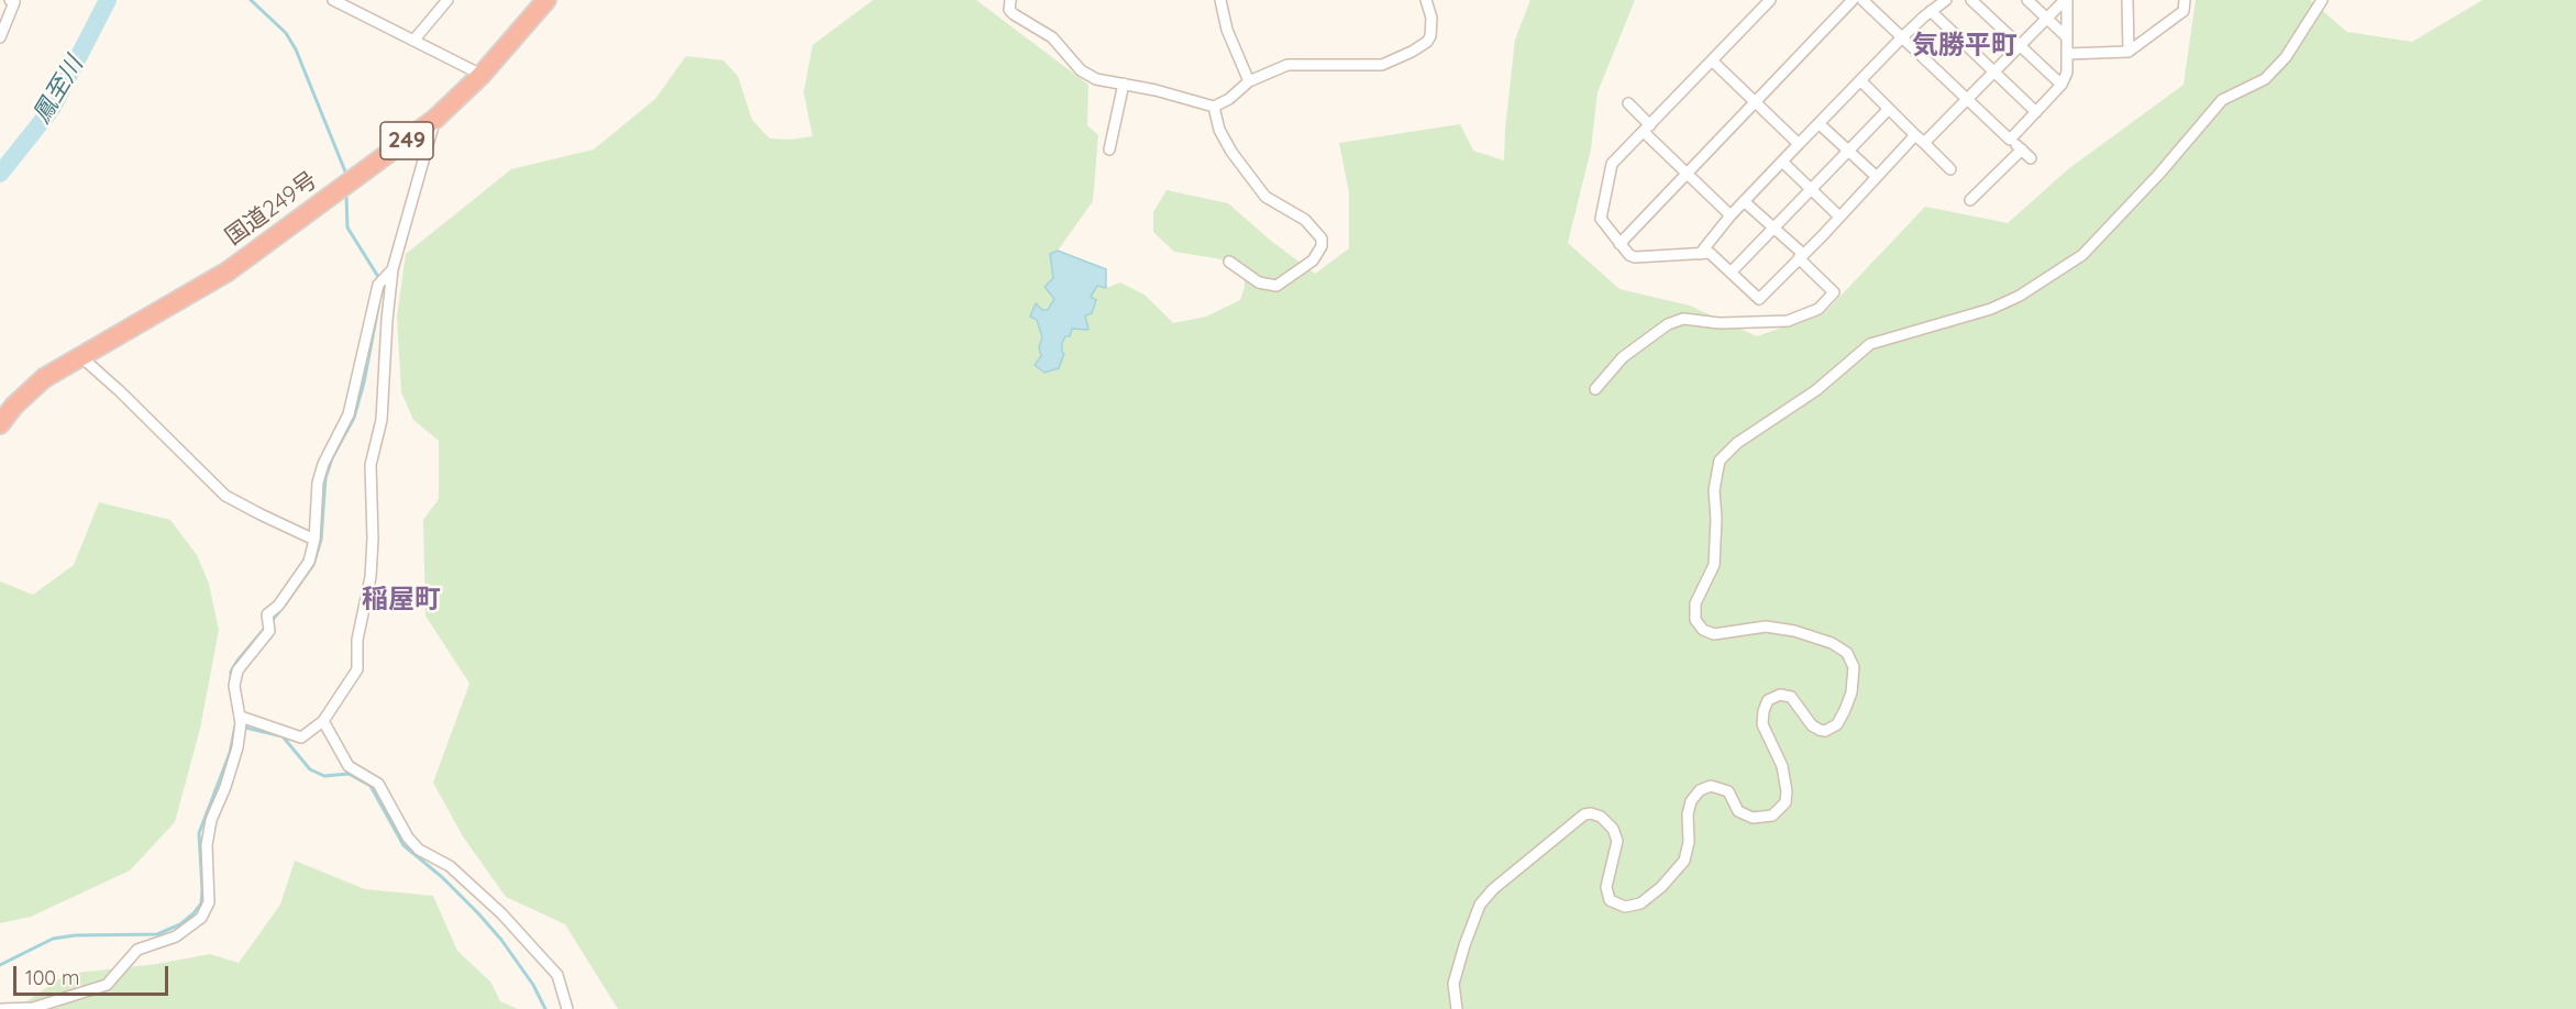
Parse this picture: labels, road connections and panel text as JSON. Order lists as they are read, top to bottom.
{
  "streets": {
    "highway": ["249", "国道249号"]
  },
  "districts": ["気勝平町", "稲屋町"],
  "water": ["鳳至川"],
  "scale_bar": "100 m"
}
